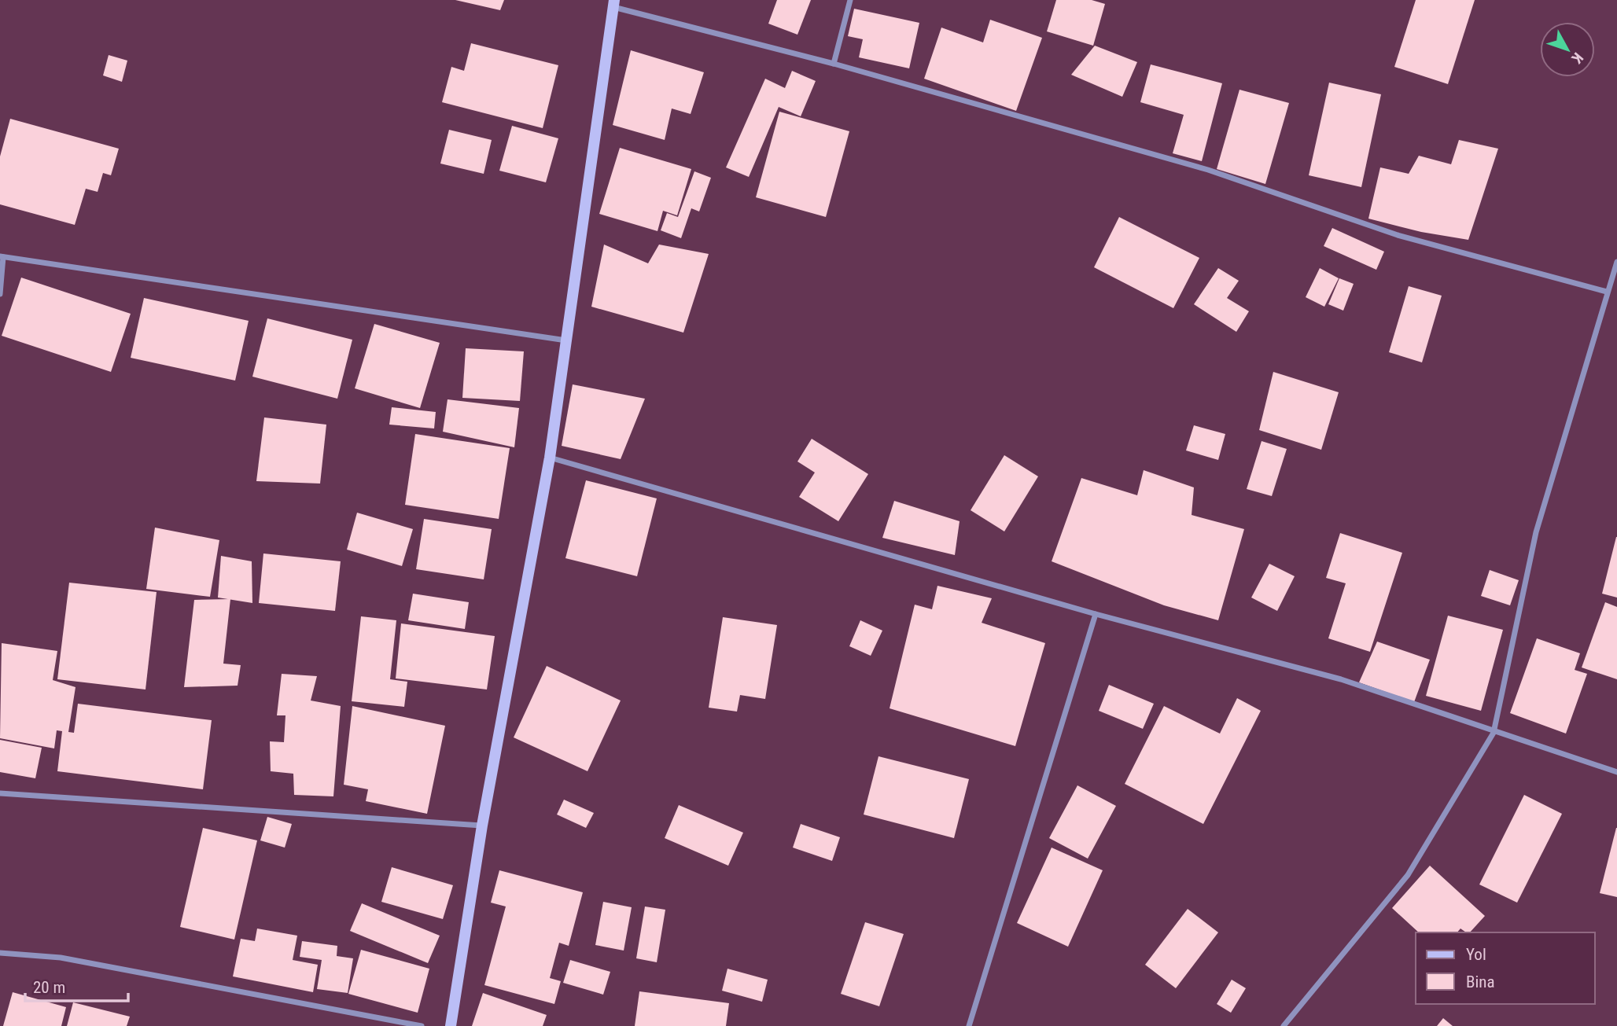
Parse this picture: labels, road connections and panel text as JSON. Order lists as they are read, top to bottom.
{
  "legend": ["Yol", "Bina"],
  "scale_bar": "20 m",
  "north": "bottom right"
}
